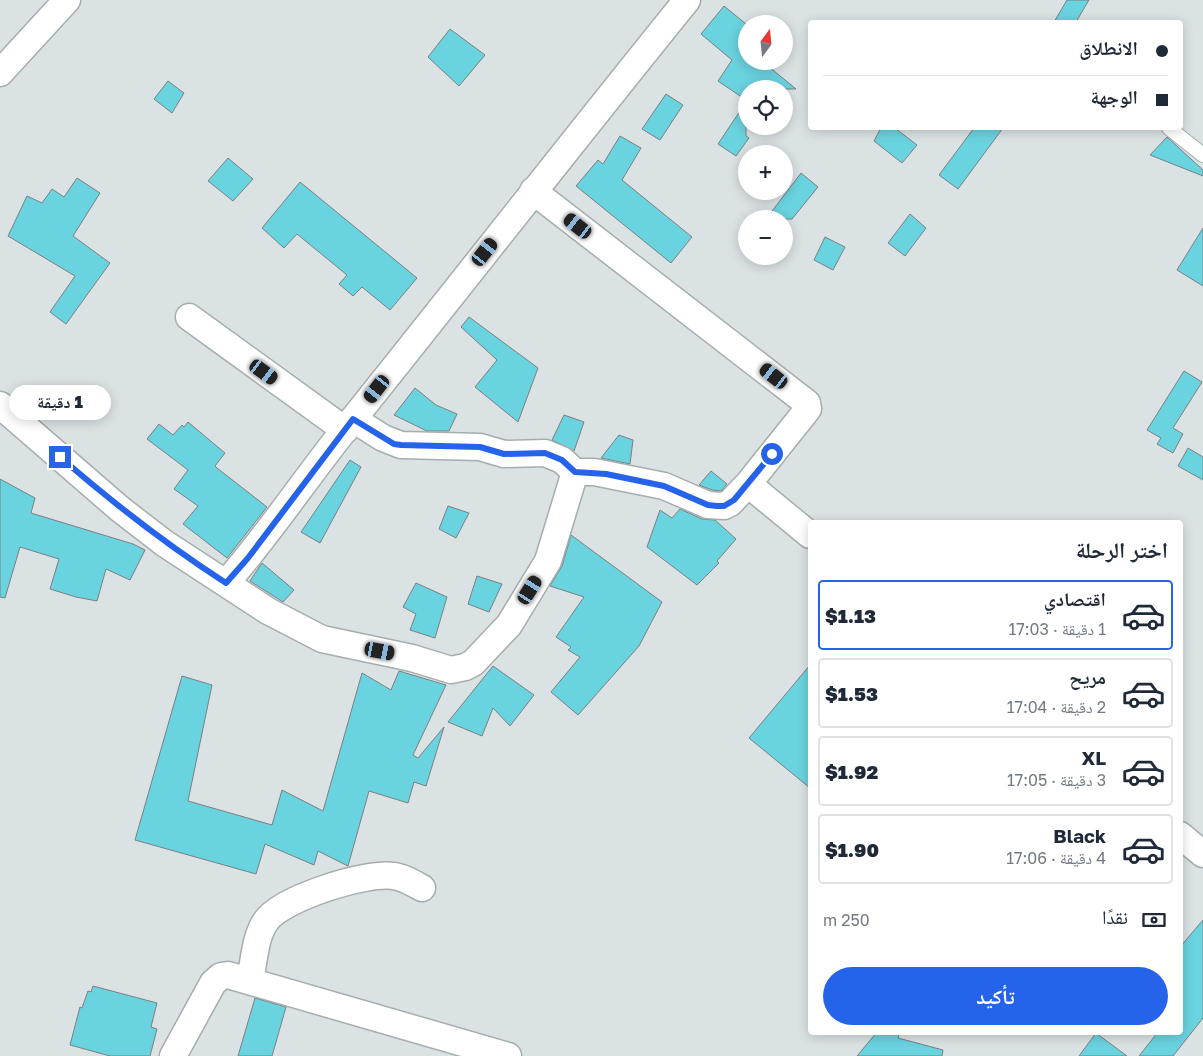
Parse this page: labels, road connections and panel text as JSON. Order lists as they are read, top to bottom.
{
  "north": "top",
  "page": {
    "map_buttons": ["+", "−"],
    "banner": ["الانطلاق", "الوجهة"],
    "bubble": "1 دقيقة",
    "heading": "اختر الرحلة",
    "list": [
      {
        "name": "اقتصادي",
        "note": "1 دقيقة · 17:03",
        "value": "$1.13"
      },
      {
        "name": "مريح",
        "note": "2 دقيقة · 17:04",
        "value": "$1.53"
      },
      {
        "name": "XL",
        "note": "3 دقيقة · 17:05",
        "value": "$1.92"
      },
      {
        "name": "Black",
        "note": "4 دقيقة · 17:06",
        "value": "$1.90"
      }
    ],
    "pay": ["نقدًا", "250 m"],
    "buttons": "تأكيد"
  }
}
